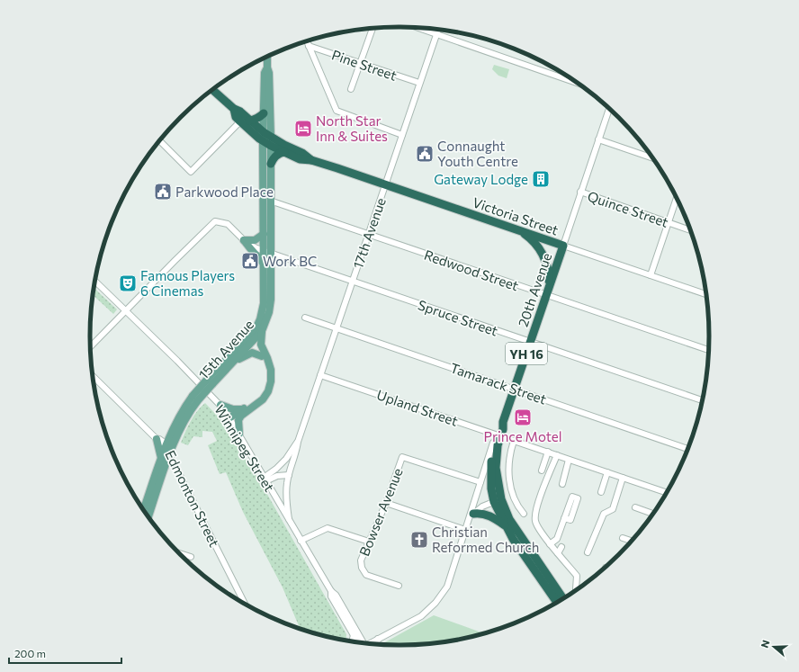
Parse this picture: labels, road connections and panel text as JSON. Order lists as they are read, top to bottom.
{
  "streets": {
    "highway": ["Victoria Street", "20th Avenue", "YH 16"],
    "main road": ["15th Avenue"],
    "street": [
      "Pine Street",
      "Quince Street",
      "17th Avenue",
      "Redwood Street",
      "Spruce Street",
      "Tamarack Street",
      "Upland Street",
      "Winnipeg Street",
      "Edmonton Street",
      "Bowser Avenue"
    ]
  },
  "crossings": [
    ["Pine Street", "17th Avenue"],
    ["Quince Street", "20th Avenue"],
    ["Victoria Street", "17th Avenue"],
    ["Victoria Street", "20th Avenue"],
    ["Victoria Street", "15th Avenue"],
    ["17th Avenue", "Redwood Street"],
    ["17th Avenue", "Spruce Street"],
    ["17th Avenue", "Tamarack Street"],
    ["17th Avenue", "Upland Street"],
    ["17th Avenue", "Winnipeg Street"],
    ["Redwood Street", "20th Avenue"],
    ["Redwood Street", "15th Avenue"],
    ["20th Avenue", "Spruce Street"],
    ["20th Avenue", "YH 16"],
    ["20th Avenue", "Tamarack Street"],
    ["20th Avenue", "Upland Street"],
    ["20th Avenue", "Bowser Avenue"],
    ["Spruce Street", "15th Avenue"],
    ["Spruce Street", "Winnipeg Street"],
    ["15th Avenue", "Edmonton Street"],
    ["YH 16", "Upland Street"]
  ],
  "places": {
    "hotel": ["North Star Inn & Suites", "Prince Motel"],
    "public building": ["Connaught Youth Centre", "Parkwood Place", "Work BC"],
    "building": ["Gateway Lodge"],
    "theatre": ["Famous Players 6 Cinemas"],
    "church": ["Christian Reformed Church"]
  },
  "scale_bar": "200 m",
  "north": "left"
}
